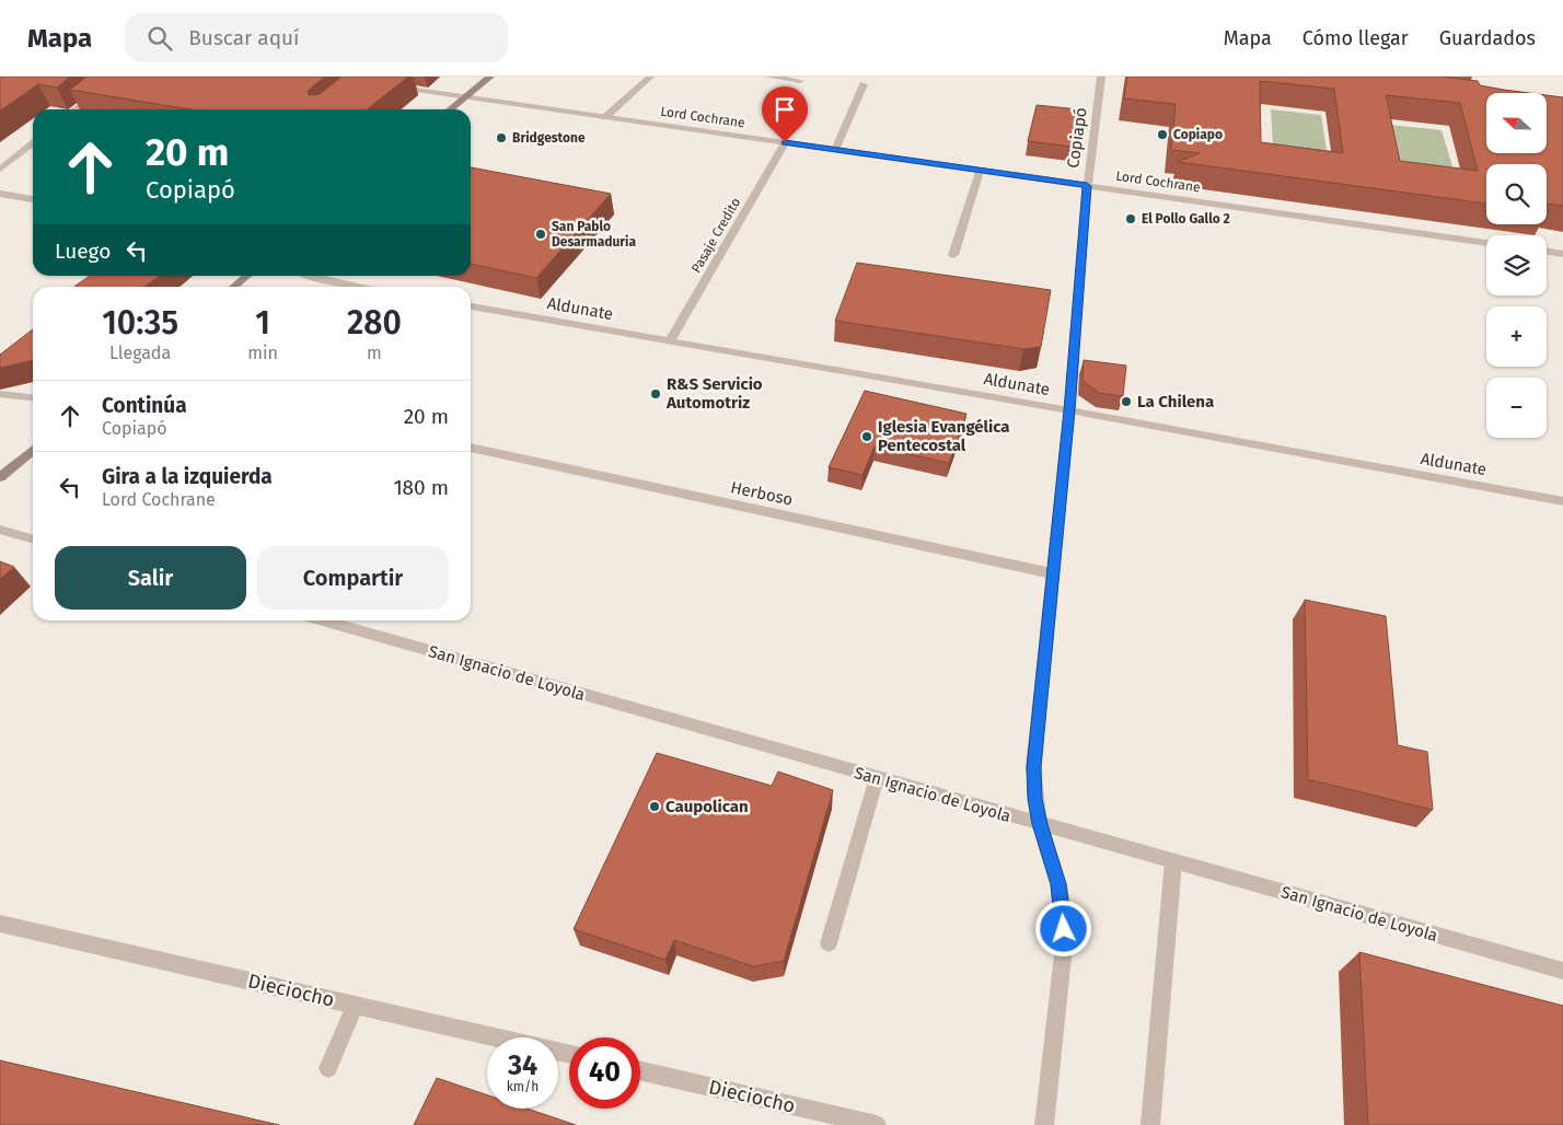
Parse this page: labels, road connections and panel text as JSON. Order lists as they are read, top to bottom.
{
  "streets": {
    "street": [
      "Lord Cochrane",
      "Copiapó",
      "Pasaje Credito",
      "Aldunate",
      "Herboso",
      "San Ignacio de Loyola",
      "Dieciocho"
    ]
  },
  "crossings": [
    ["Lord Cochrane", "Copiapó"],
    ["Lord Cochrane", "Pasaje Credito"],
    ["Copiapó", "Aldunate"],
    ["Copiapó", "Herboso"],
    ["Copiapó", "San Ignacio de Loyola"],
    ["Pasaje Credito", "Aldunate"]
  ],
  "places": [
    "Copiapo",
    "Bridgestone",
    "El Pollo Gallo 2",
    "San Pablo Desarmaduria",
    "R&S Servicio Automotriz",
    "La Chilena",
    "Iglesia Evangélica Pentecostal",
    "Caupolican"
  ],
  "north": "left",
  "page": {
    "header": "Mapa",
    "search": "Buscar aquí",
    "nav": ["Mapa", "Cómo llegar", "Guardados"],
    "map_buttons": ["+", "−"],
    "turn": ["20 m", "Copiapó"],
    "then": "Luego",
    "eta": [
      "10:35",
      "Llegada",
      "1",
      "min",
      "280",
      "m"
    ],
    "list": [
      {
        "name": "Continúa",
        "note": "Copiapó",
        "value": "20 m"
      },
      {
        "name": "Gira a la izquierda",
        "note": "Lord Cochrane",
        "value": "180 m"
      }
    ],
    "buttons": ["Salir", "Compartir"],
    "speed": "34 km/h",
    "limit": "40"
  }
}
